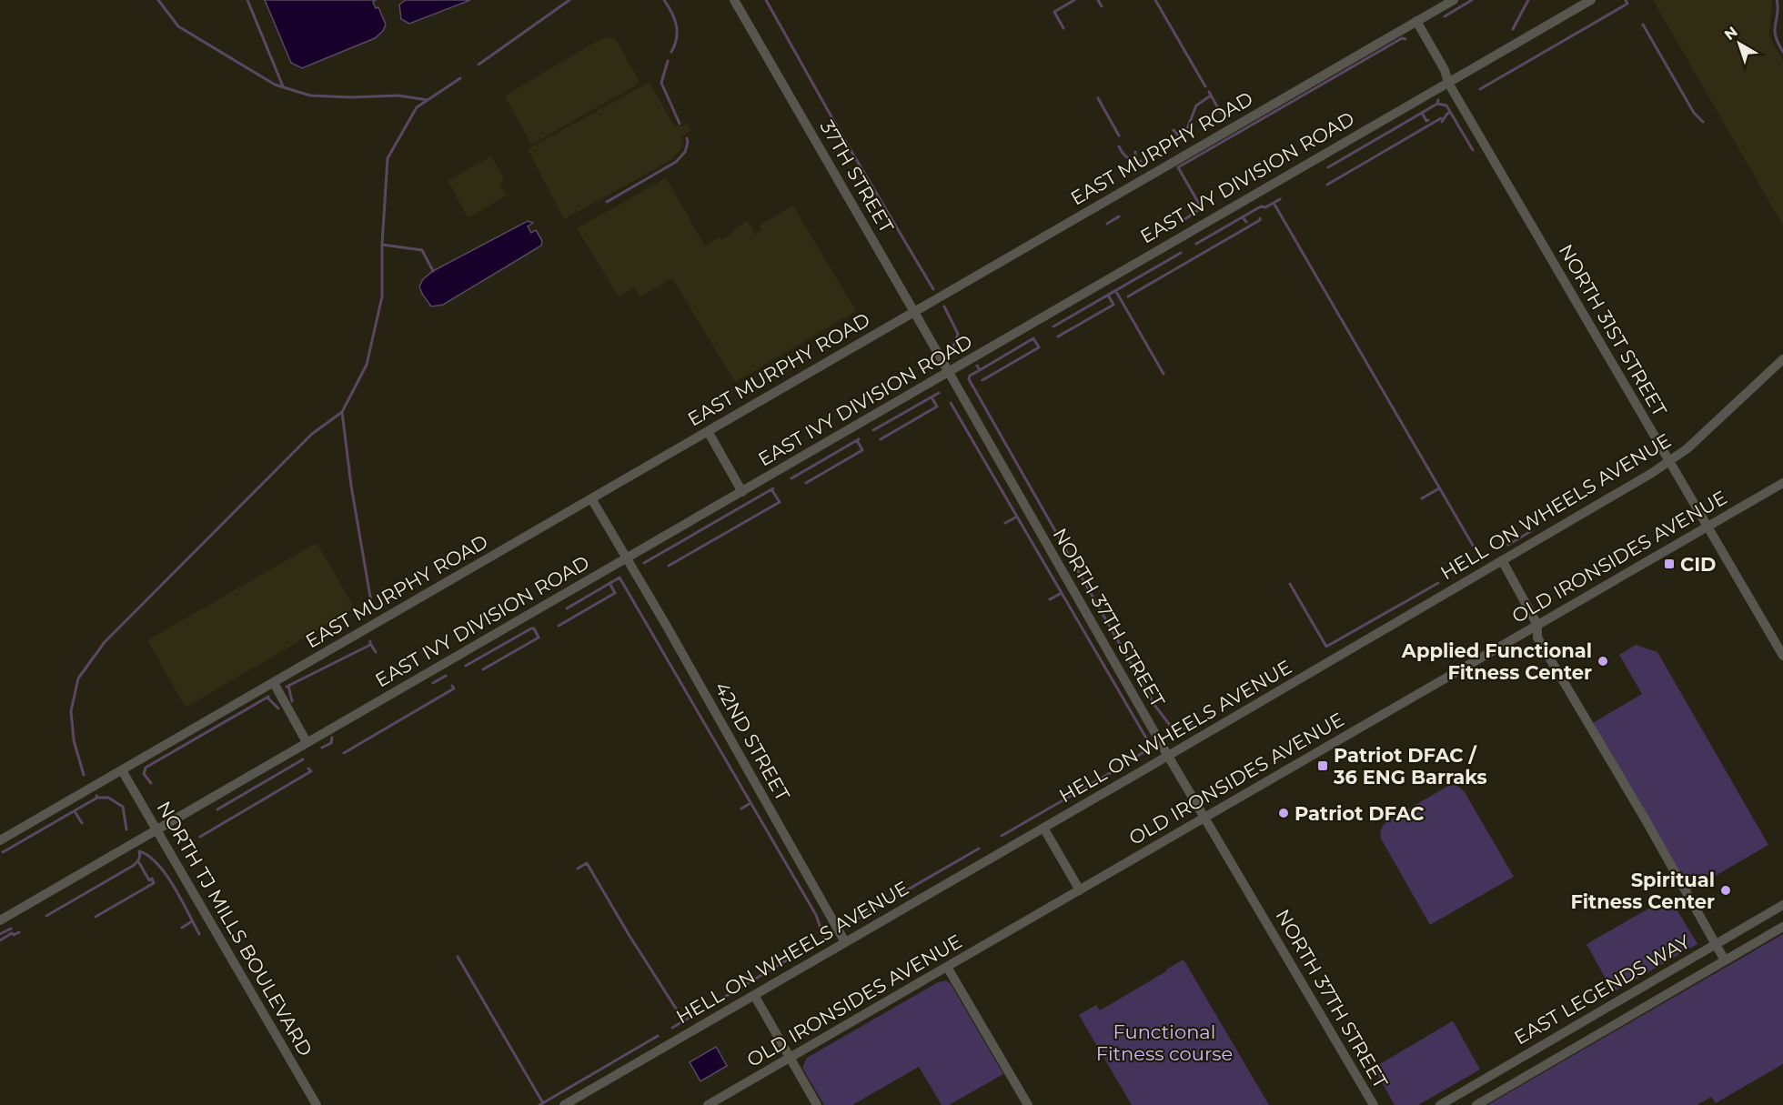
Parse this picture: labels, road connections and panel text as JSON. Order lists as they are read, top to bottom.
{
  "streets": {
    "street": [
      "EAST MURPHY ROAD",
      "37TH STREET",
      "EAST IVY DIVISION ROAD",
      "NORTH 31ST STREET",
      "HELL ON WHEELS AVENUE",
      "OLD IRONSIDES AVENUE",
      "NORTH 37TH STREET",
      "42ND STREET",
      "NORTH TJ MILLS BOULEVARD",
      "EAST LEGENDS WAY"
    ]
  },
  "crossings": [
    ["EAST MURPHY ROAD", "37TH STREET"],
    ["EAST MURPHY ROAD", "NORTH 31ST STREET"],
    ["EAST MURPHY ROAD", "42ND STREET"],
    ["EAST MURPHY ROAD", "NORTH TJ MILLS BOULEVARD"],
    ["37TH STREET", "EAST IVY DIVISION ROAD"],
    ["37TH STREET", "NORTH 37TH STREET"],
    ["EAST IVY DIVISION ROAD", "NORTH 31ST STREET"],
    ["EAST IVY DIVISION ROAD", "NORTH 37TH STREET"],
    ["EAST IVY DIVISION ROAD", "42ND STREET"],
    ["EAST IVY DIVISION ROAD", "NORTH TJ MILLS BOULEVARD"],
    ["NORTH 31ST STREET", "HELL ON WHEELS AVENUE"],
    ["NORTH 31ST STREET", "OLD IRONSIDES AVENUE"],
    ["HELL ON WHEELS AVENUE", "NORTH 37TH STREET"],
    ["HELL ON WHEELS AVENUE", "42ND STREET"],
    ["OLD IRONSIDES AVENUE", "NORTH 37TH STREET"]
  ],
  "parks": ["Functional Fitness course"],
  "places": {
    "transit": ["CID", "Patriot DFAC / 36 ENG Barraks"],
    "other": ["Applied Functional Fitness Center", "Patriot DFAC", "Spiritual Fitness Center"]
  },
  "north": "top left"
}
